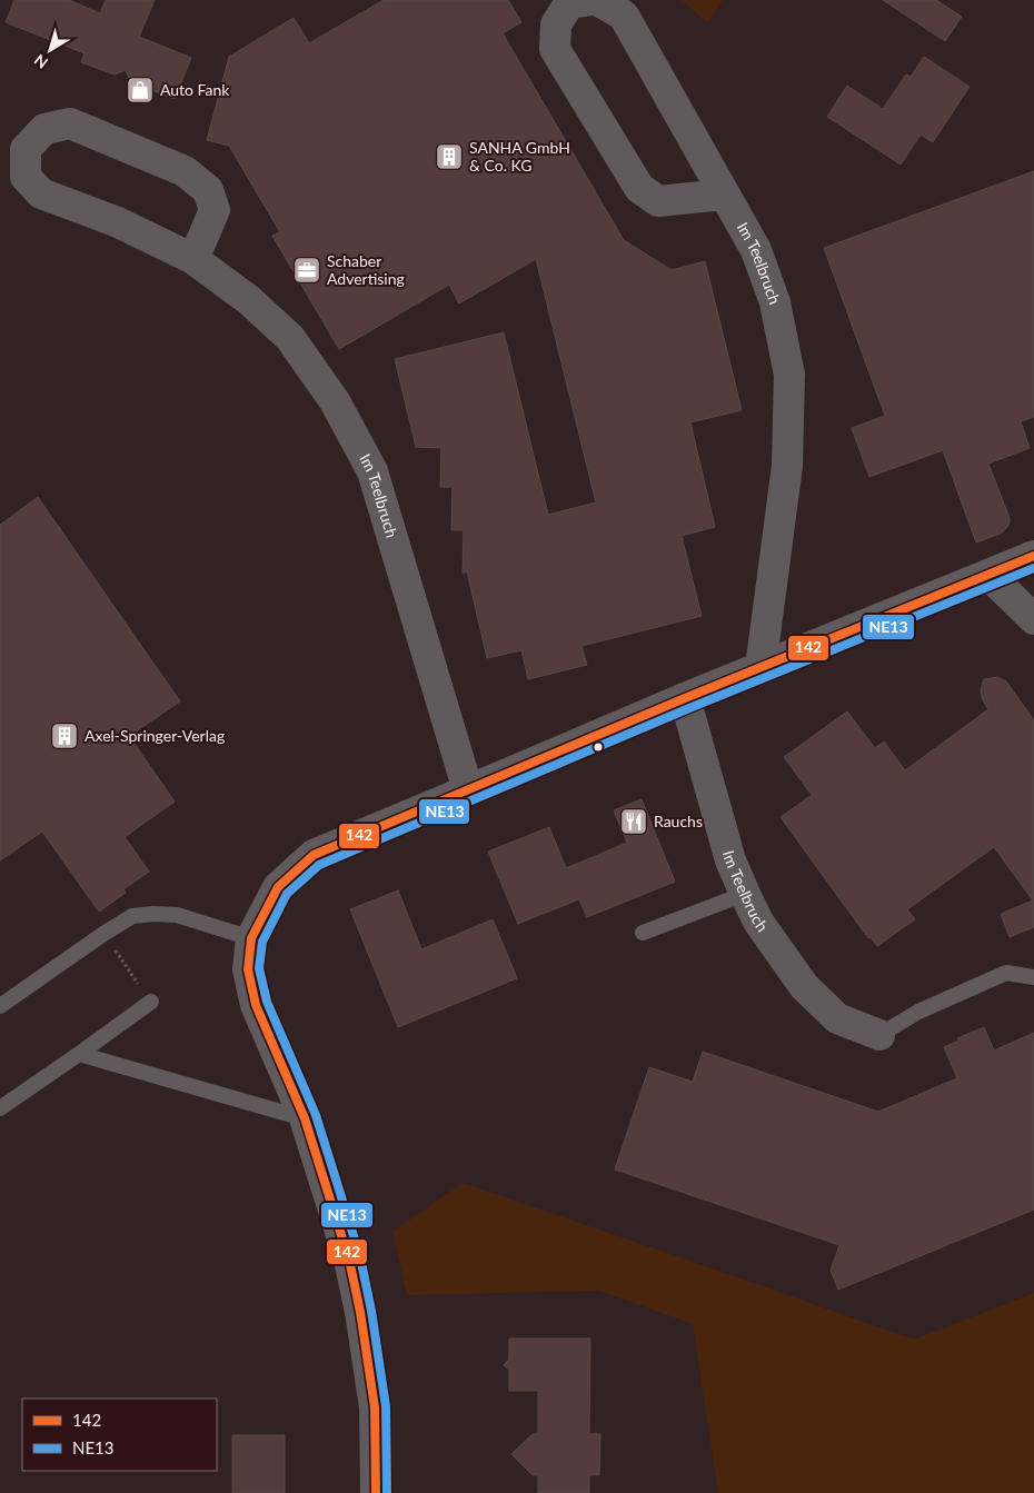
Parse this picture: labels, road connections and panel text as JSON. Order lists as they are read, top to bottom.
{
  "streets": {
    "street": ["Im Teelbruch"]
  },
  "places": {
    "shop": ["Auto Fank"],
    "building": ["SANHA GmbH & Co. KG", "Axel-Springer-Verlag"],
    "office": ["Schaber Advertising"],
    "restaurant": ["Rauchs"]
  },
  "lines": ["transit line 142", "transit line NE13"],
  "legend": ["142", "NE13"],
  "north": "bottom left"
}
